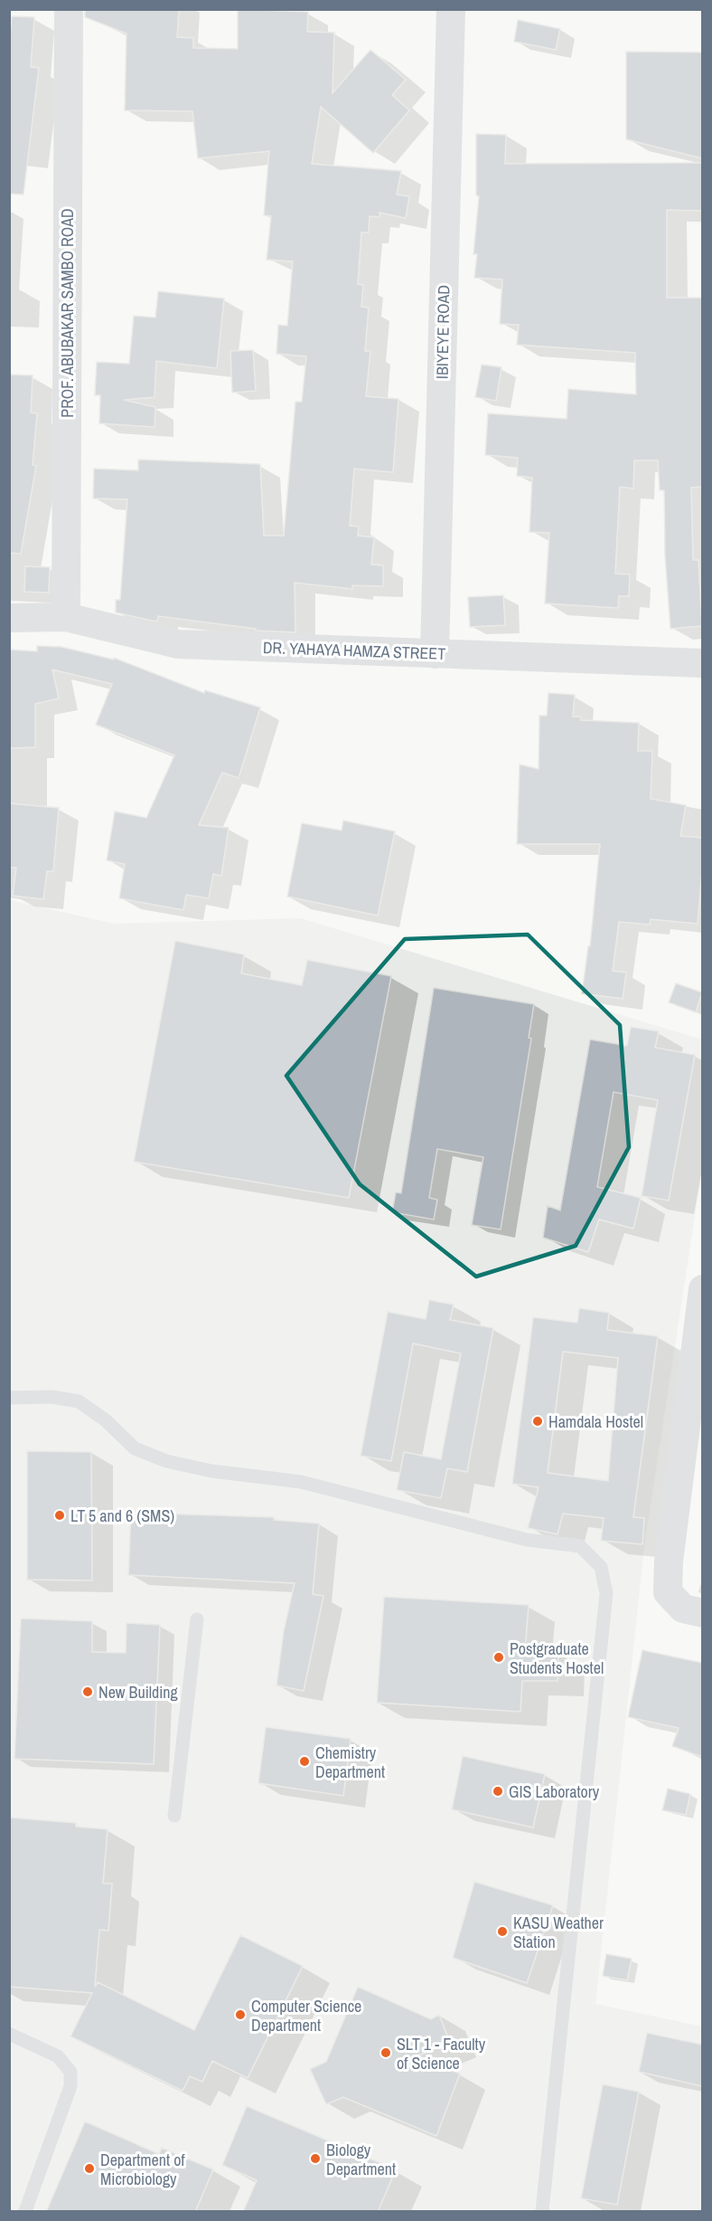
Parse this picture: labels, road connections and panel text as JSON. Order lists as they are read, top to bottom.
{
  "streets": {
    "street": ["PROF. ABUBAKAR SAMBO ROAD", "IBIYEYE ROAD", "DR. YAHAYA HAMZA STREET"]
  },
  "crossings": [
    ["PROF. ABUBAKAR SAMBO ROAD", "DR. YAHAYA HAMZA STREET"],
    ["IBIYEYE ROAD", "DR. YAHAYA HAMZA STREET"]
  ],
  "places": [
    "Hamdala Hostel",
    "LT 5 and 6 (SMS)",
    "Postgraduate Students Hostel",
    "New Building",
    "Chemistry Department",
    "GIS Laboratory",
    "KASU Weather Station",
    "Computer Science Department",
    "SLT 1 - Faculty of Science",
    "Biology Department",
    "Department of Microbiology"
  ]
}
